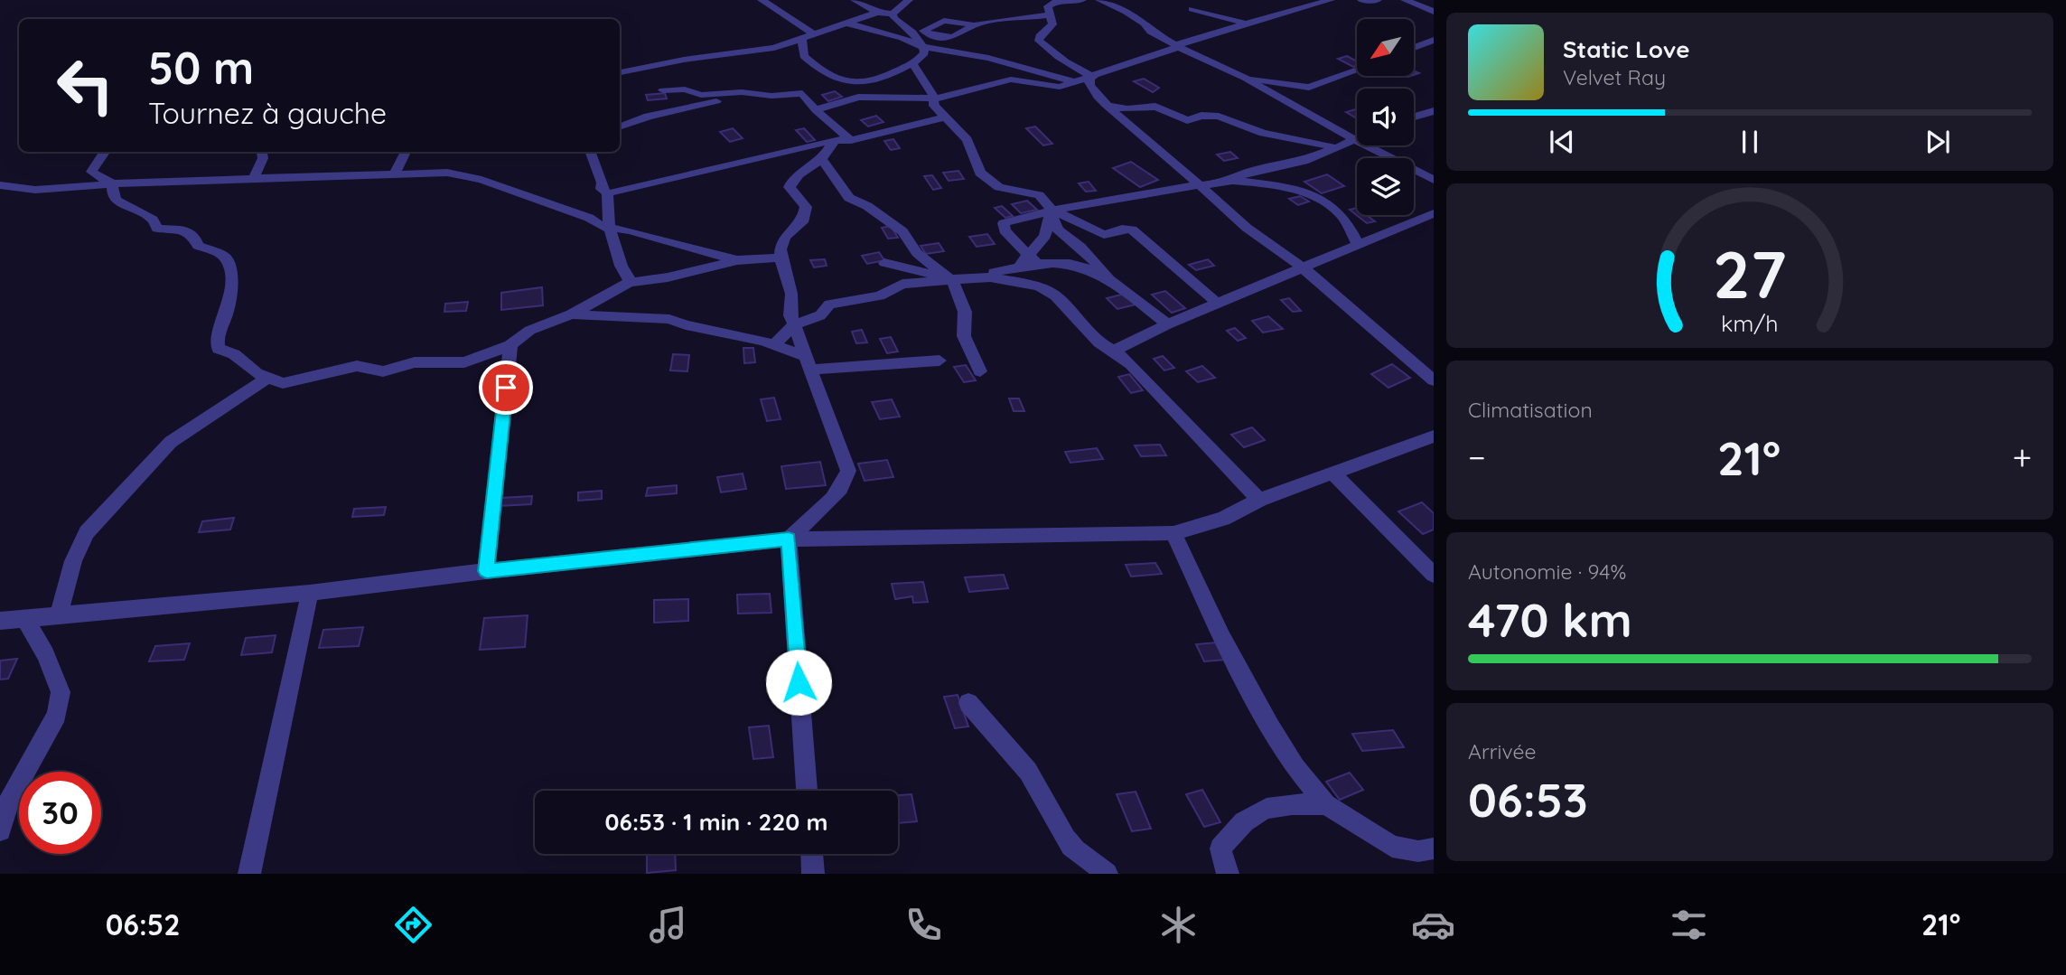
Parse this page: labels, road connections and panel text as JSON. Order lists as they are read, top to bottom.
{
  "north": "bottom left",
  "page": {
    "turn": ["50 m", "Tournez à gauche"],
    "song": ["Static Love", "Velvet Ray"],
    "tile": [
      "Climatisation",
      ["Autonomie · 94%", "470 km"],
      ["Arrivée", "06:53"]
    ],
    "heat": ["−", "21°", "+"],
    "limit": "30",
    "trip": "06:53 · 1 min · 220 m",
    "tabs": ["06:52", "21°"],
    "gauge": ["27", "km/h"]
  }
}
